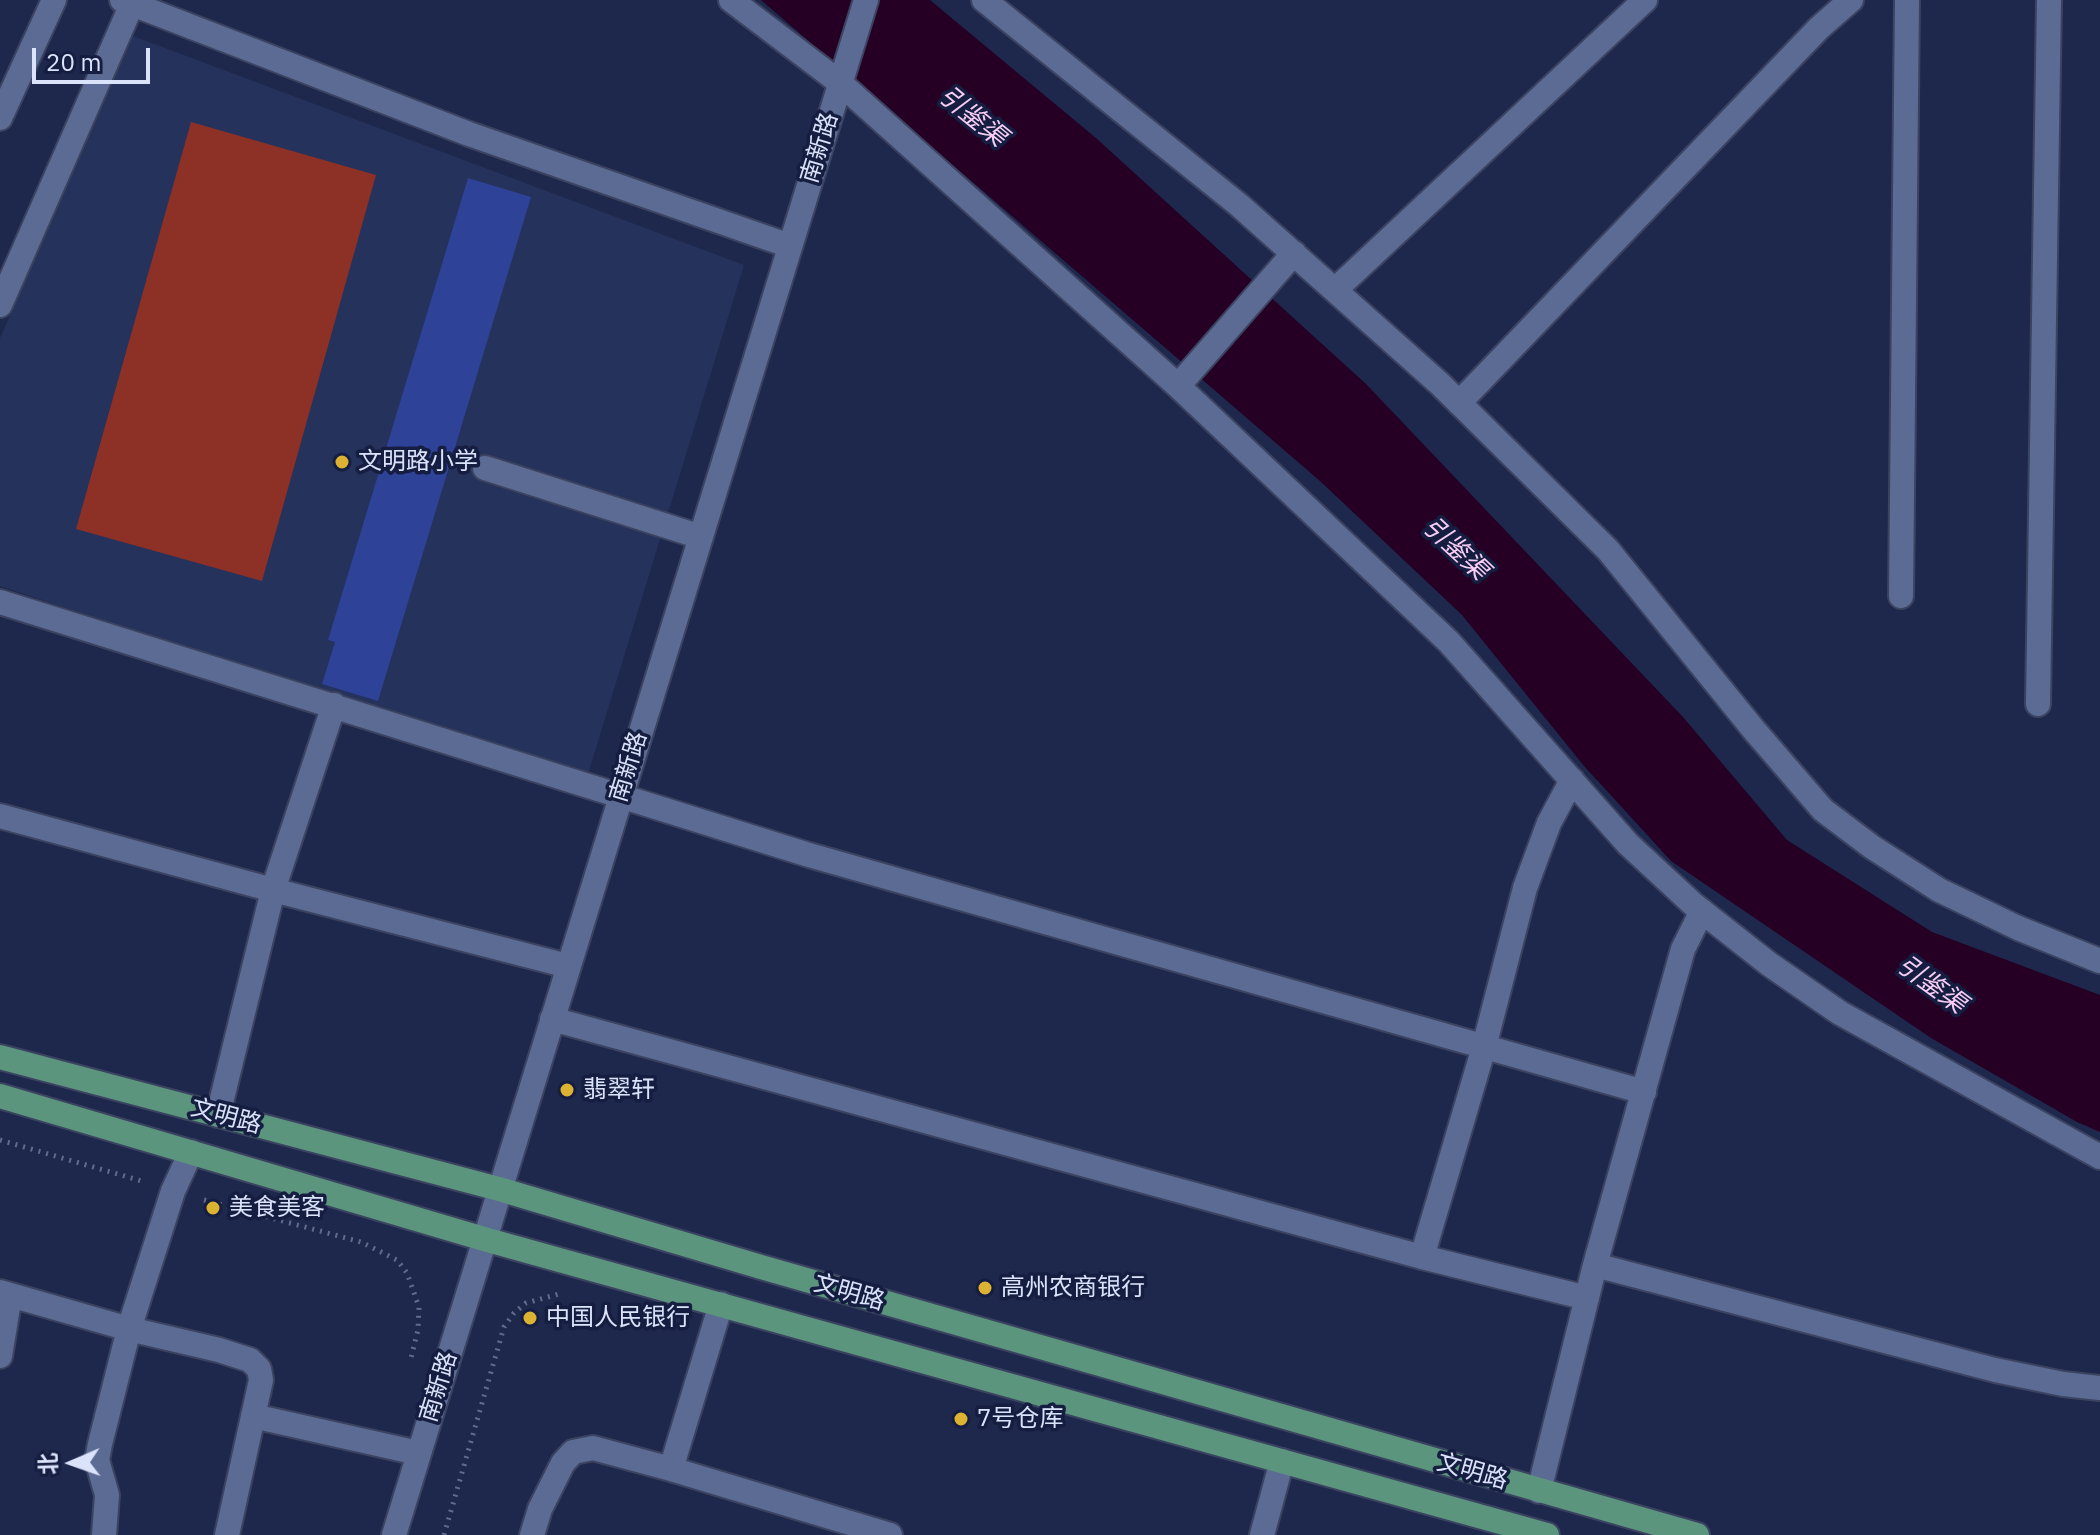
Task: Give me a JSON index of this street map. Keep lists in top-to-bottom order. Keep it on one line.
{"streets":{"main road":["文明路"],"street":["南新路"]},"crossings":[["南新路","文明路"]],"water":["引鉴渠"],"places":["文明路小学","翡翠轩","美食美客","高州农商银行","中国人民银行","7号仓库"],"scale_bar":"20 m","north":"left"}
